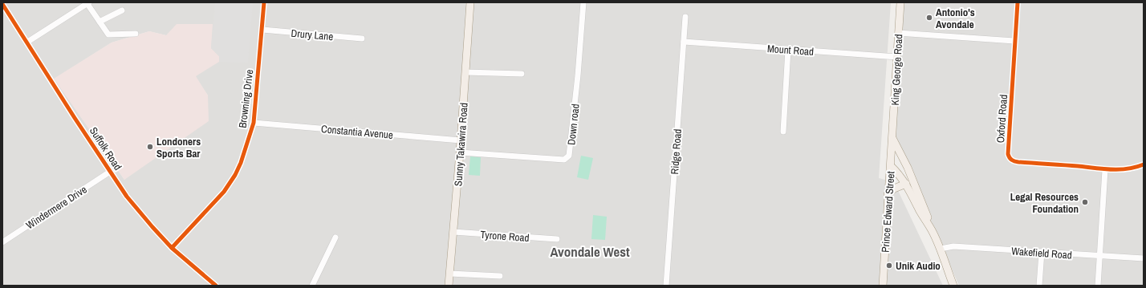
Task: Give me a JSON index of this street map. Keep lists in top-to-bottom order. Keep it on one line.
{"streets":{"main road":["King George Road","Sunny Takawira Road","Prince Edward Street"],"street":["Drury Lane","Mount Road","Browning Drive","Oxford Road","Down road","Constantia Avenue","Suffolk Road","Ridge Road","Windermere Drive","Tyrone Road","Wakefield Road"]},"crossings":[["Drury Lane","Browning Drive"],["Mount Road","King George Road"],["Mount Road","Ridge Road"],["King George Road","Prince Edward Street"],["Browning Drive","Constantia Avenue"],["Browning Drive","Suffolk Road"],["Down road","Sunny Takawira Road"],["Constantia Avenue","Sunny Takawira Road"],["Sunny Takawira Road","Tyrone Road"],["Suffolk Road","Windermere Drive"]],"districts":["Avondale West"],"places":["Antonio's Avondale","Londoners Sports Bar","Legal Resources Foundation","Unik Audio"]}
